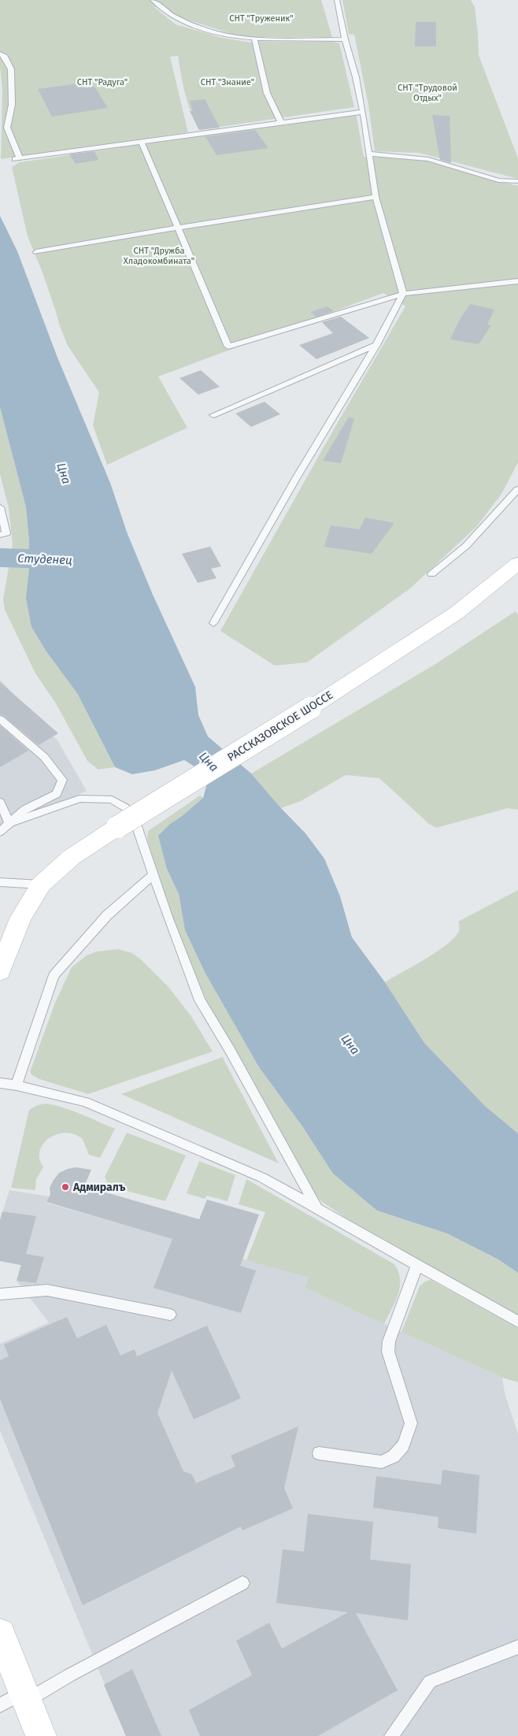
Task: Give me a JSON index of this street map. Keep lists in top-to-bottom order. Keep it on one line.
{"streets":{"main road":["РАССКАЗОВСКОЕ ШОССЕ"]},"water":["Цна","Студенец"],"parks":["СНТ \"Труженик\"","СНТ \"Радуга\"","СНТ \"Знание\"","СНТ \"Трудовой Отдых\"","СНТ \"Дружба Хладокомбината\""],"places":["Адмиралъ"]}
